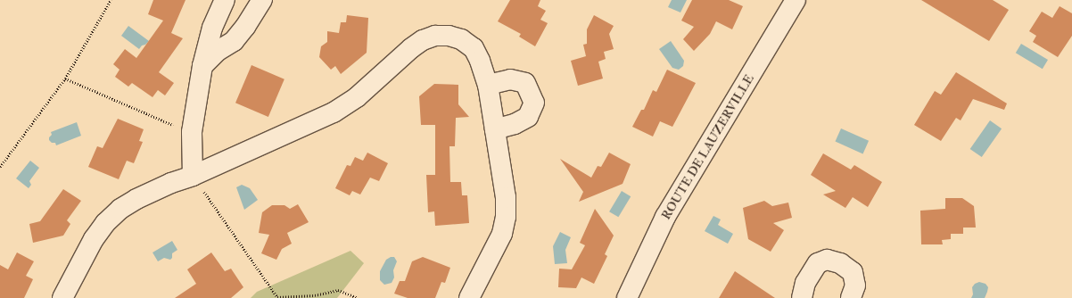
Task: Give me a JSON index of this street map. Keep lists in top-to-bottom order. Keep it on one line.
{"streets":{"street":["ROUTE DE LAUZERVILLE"]}}
